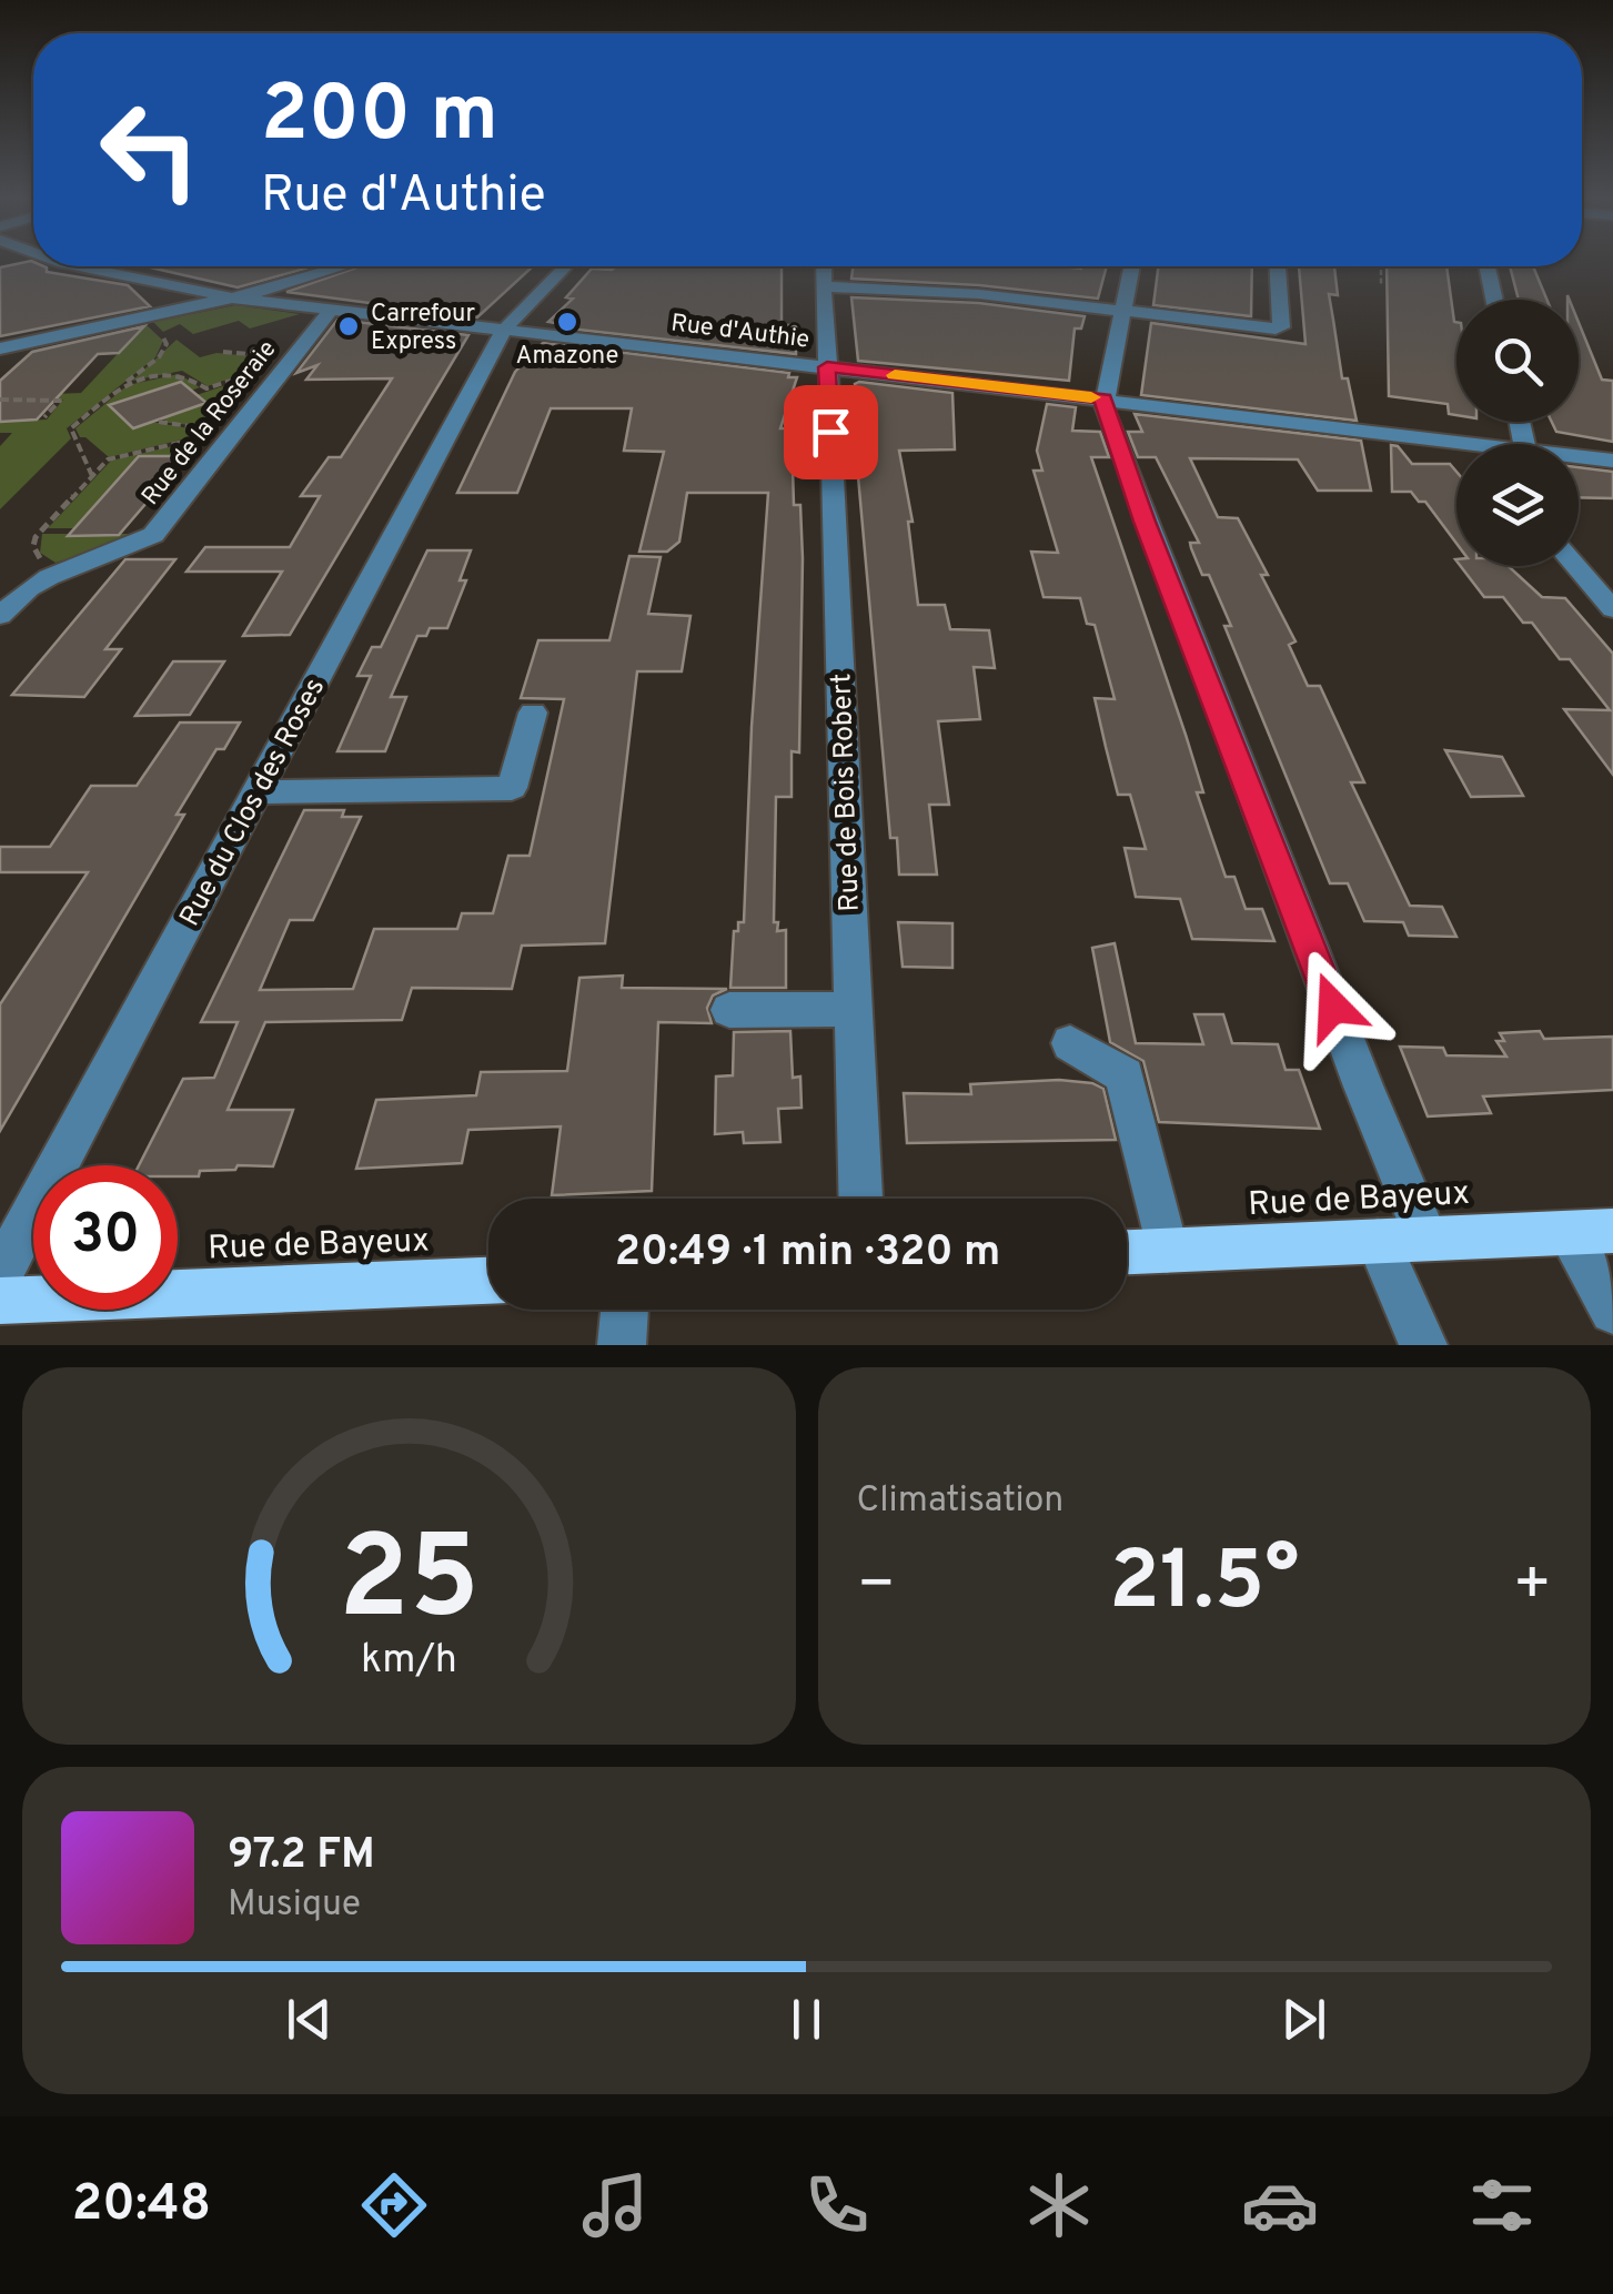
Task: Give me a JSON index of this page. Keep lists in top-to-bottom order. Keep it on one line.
{"streets":{"main road":["Rue de Bayeux"],"street":["Rue d'Authie","Rue de la Roseraie","Rue de Bois Robert","Rue du Clos des Roses"]},"crossings":[["Rue d'Authie","Rue de la Roseraie"],["Rue d'Authie","Rue de Bois Robert"],["Rue d'Authie","Rue du Clos des Roses"]],"places":["Amazone","Carrefour Express"],"page":{"turn":["200 m","Rue d'Authie"],"limit":"30","trip":"20:49 · 1 min · 320 m","tile":"Climatisation","heat":["−","21.5°","+"],"song":["97.2 FM","Musique"],"tabs":"20:48","gauge":["25","km/h"]}}
